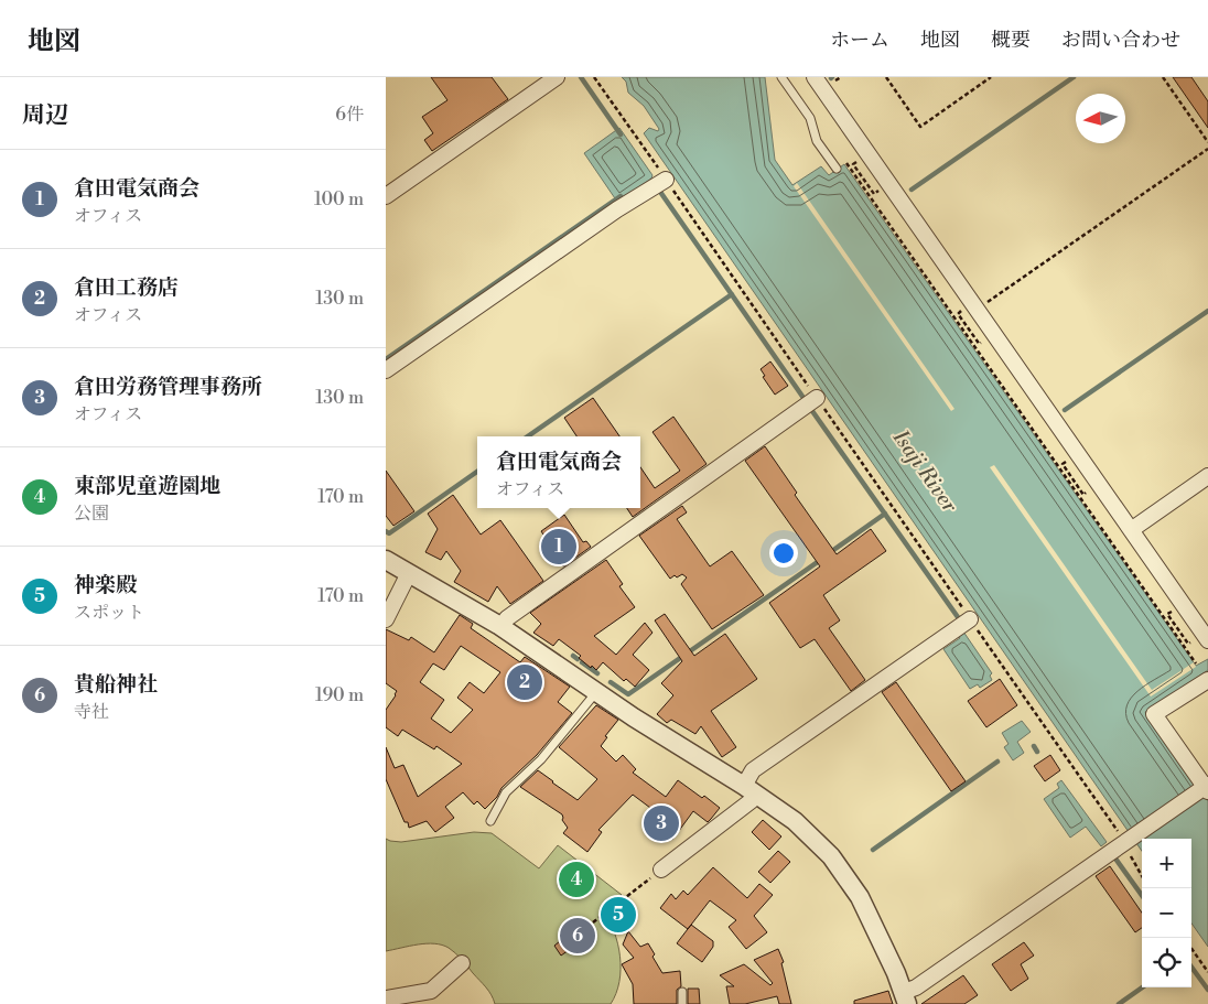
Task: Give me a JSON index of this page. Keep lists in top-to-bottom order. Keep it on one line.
{"water":["Isaji River"],"north":"left","page":{"header":"地図","nav":["ホーム","地図","概要","お問い合わせ"],"heading":["周辺","6件"],"list":[{"mark":"1","name":"倉田電気商会","note":"オフィス","value":"100 m"},{"mark":"2","name":"倉田工務店","note":"オフィス","value":"130 m"},{"mark":"3","name":"倉田労務管理事務所","note":"オフィス","value":"130 m"},{"mark":"4","name":"東部児童遊園地","note":"公園","value":"170 m"},{"mark":"5","name":"神楽殿","note":"スポット","value":"170 m"},{"mark":"6","name":"貴船神社","note":"寺社","value":"190 m"}],"popup":["倉田電気商会","オフィス"],"pins":["1","2","3","4","5","6"],"map_buttons":["+","−"]}}
